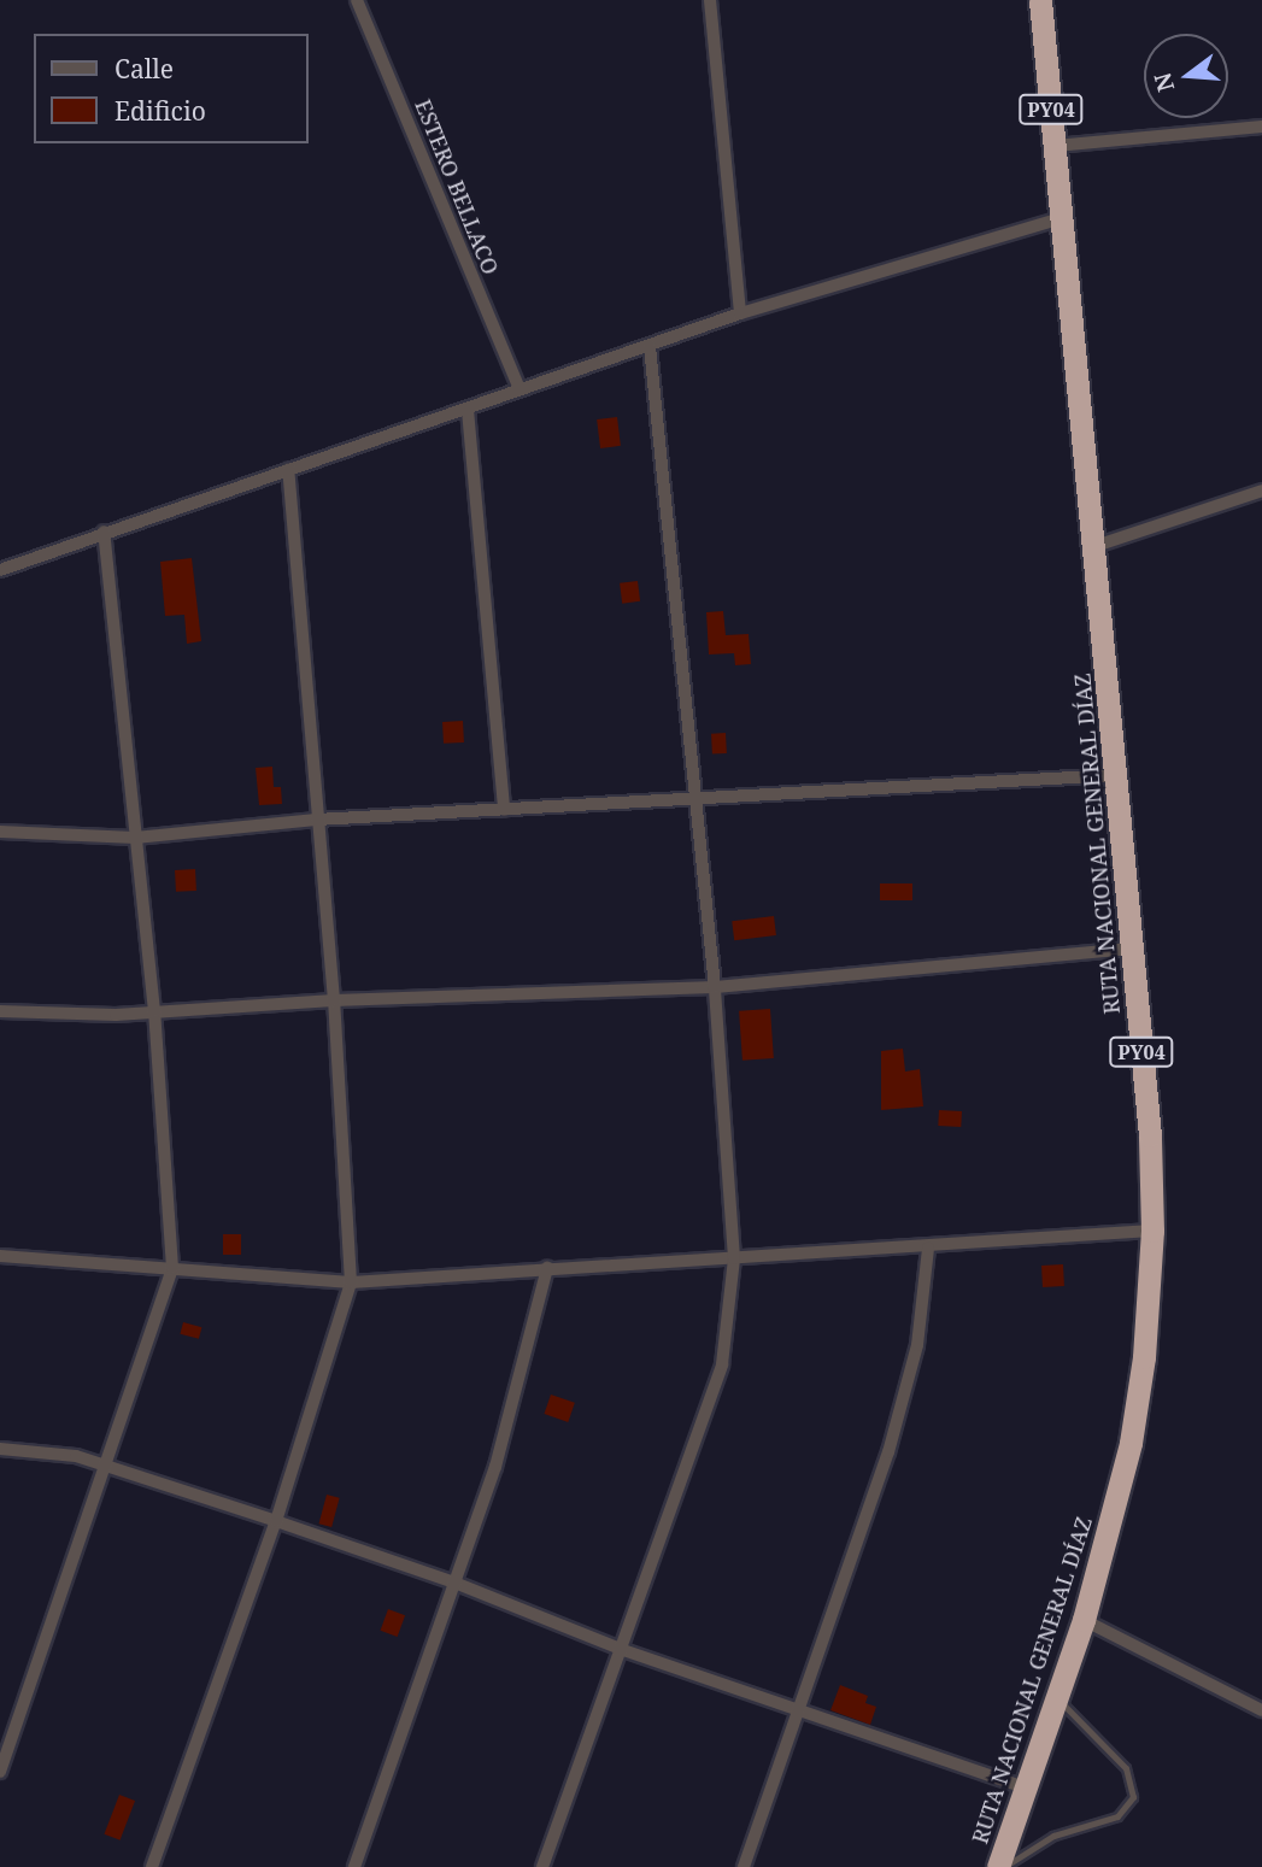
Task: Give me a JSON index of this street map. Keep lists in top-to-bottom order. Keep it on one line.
{"streets":{"highway":["PY04","RUTA NACIONAL GENERAL DÍAZ"],"street":["ESTERO BELLACO"]},"legend":["Calle","Edificio"],"north":"left"}
